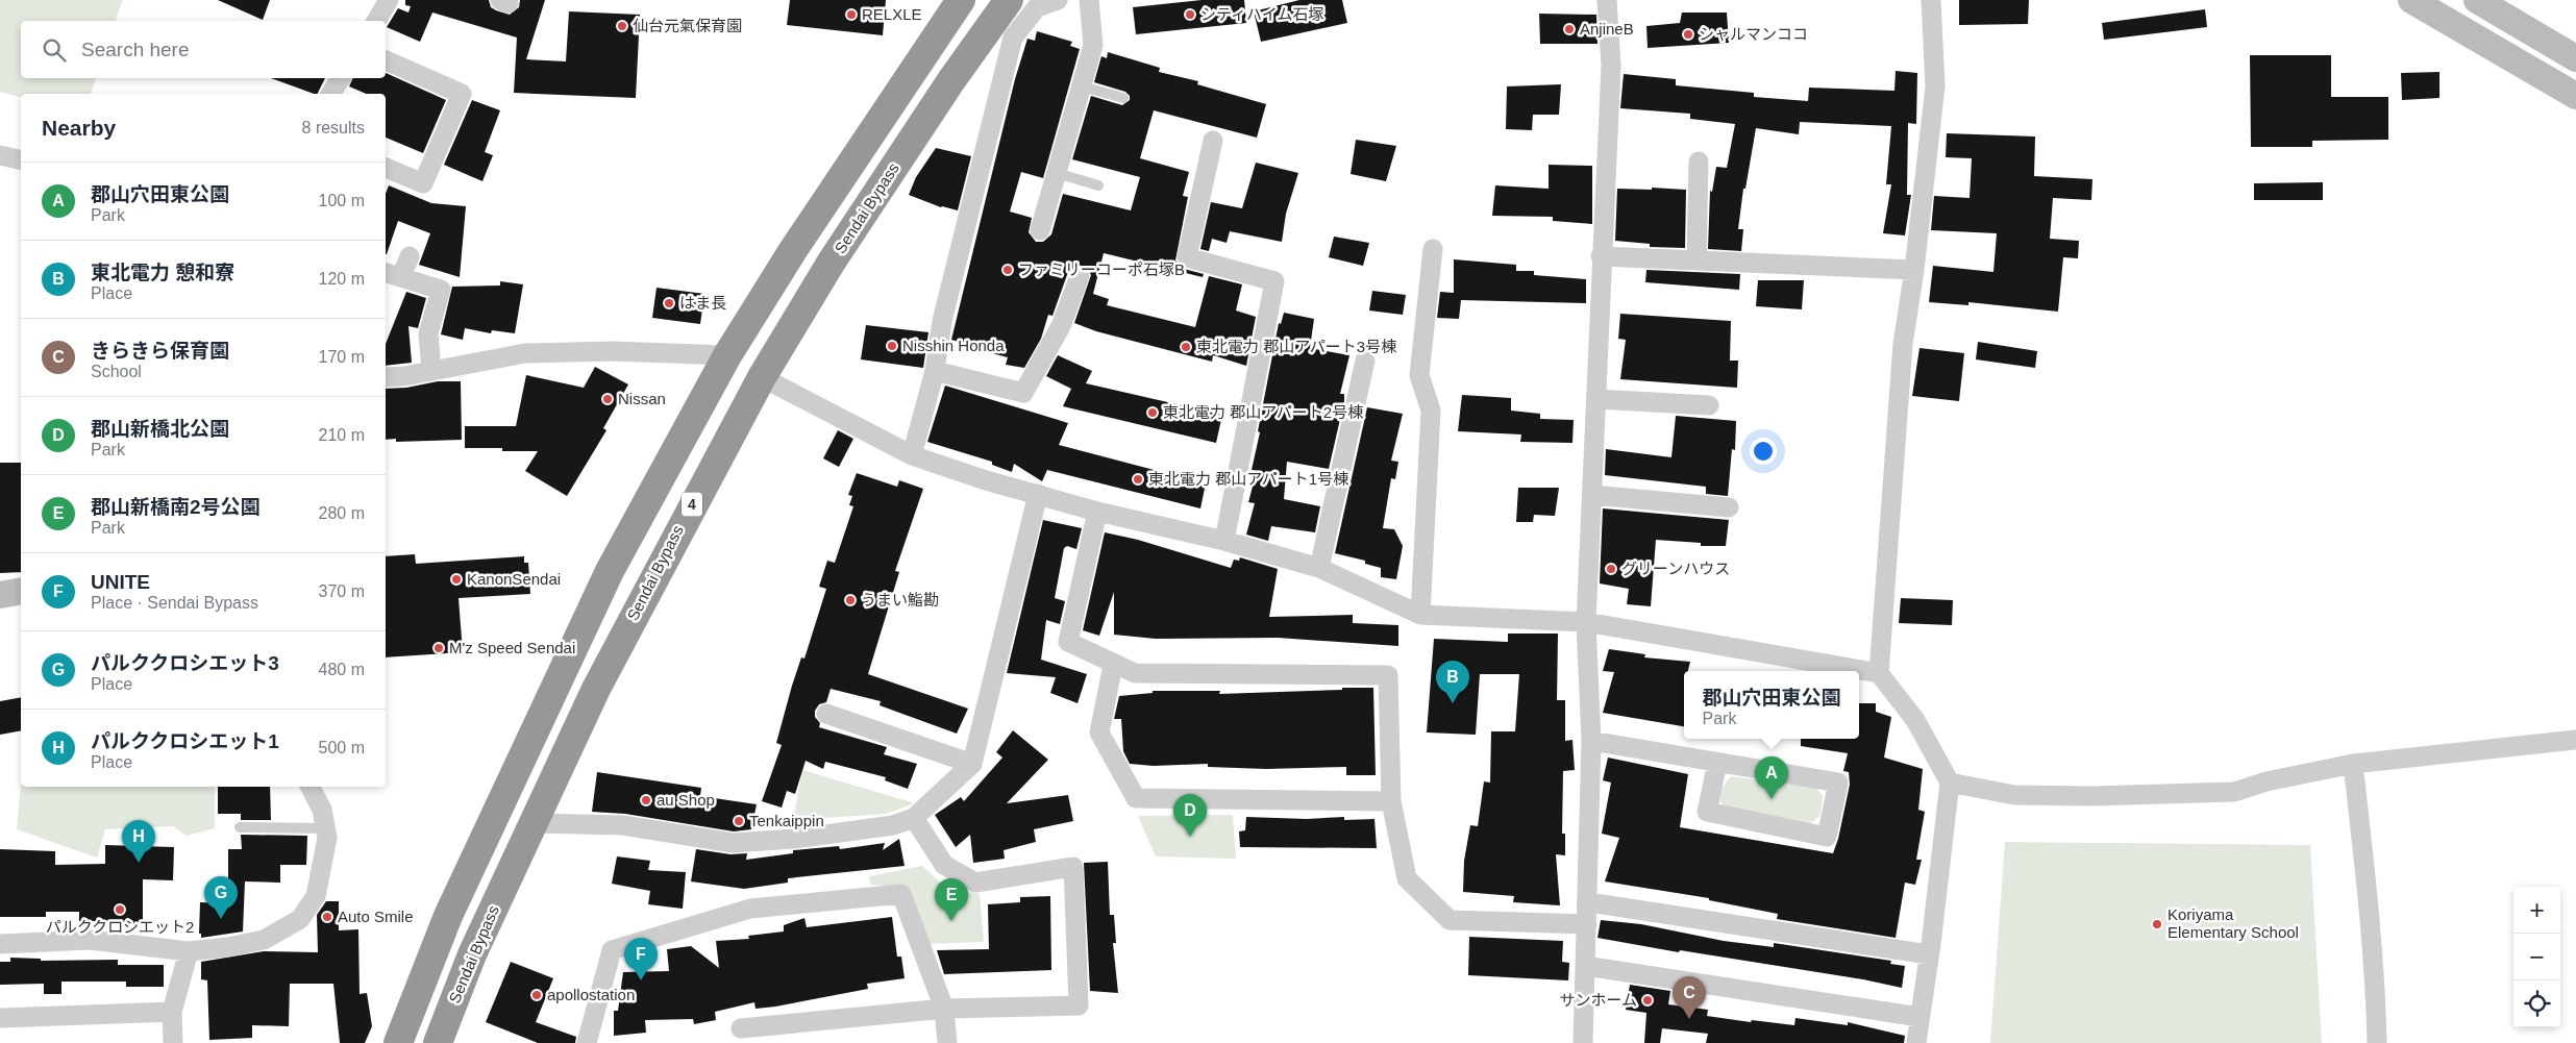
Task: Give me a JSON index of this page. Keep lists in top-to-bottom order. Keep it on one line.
{"streets":{"highway":["Sendai Bypass","4"]},"places":["RELXLE","シティハイム石塚","仙台元氣保育園","AnjineB","シャルマンココ","ファミリーコーポ石塚B","はま長","Nisshin Honda","東北電力 郡山アパート3号棟","Nissan","東北電力 郡山アパート2号棟","東北電力 郡山アパート1号棟","グリーンハウス","KanonSendai","うまい鮨勘","M'z Speed Sendai","au Shop","Tenkaippin","パルククロシエット2","Auto Smile","Koriyama Elementary School","apollostation","サンホーム"],"page":{"search":"Search here","heading":["Nearby","8 results"],"list":[{"mark":"A","name":"郡山穴田東公園","note":"Park","value":"100 m"},{"mark":"B","name":"東北電力 憩和寮","note":"Place","value":"120 m"},{"mark":"C","name":"きらきら保育園","note":"School","value":"170 m"},{"mark":"D","name":"郡山新橋北公園","note":"Park","value":"210 m"},{"mark":"E","name":"郡山新橋南2号公園","note":"Park","value":"280 m"},{"mark":"F","name":"UNITE","note":"Place · Sendai Bypass","value":"370 m"},{"mark":"G","name":"パルククロシエット3","note":"Place","value":"480 m"},{"mark":"H","name":"パルククロシエット1","note":"Place","value":"500 m"}],"pins":["B","A","D","H","G","E","F","C"],"popup":["郡山穴田東公園","Park"],"map_buttons":["+","−"]}}
